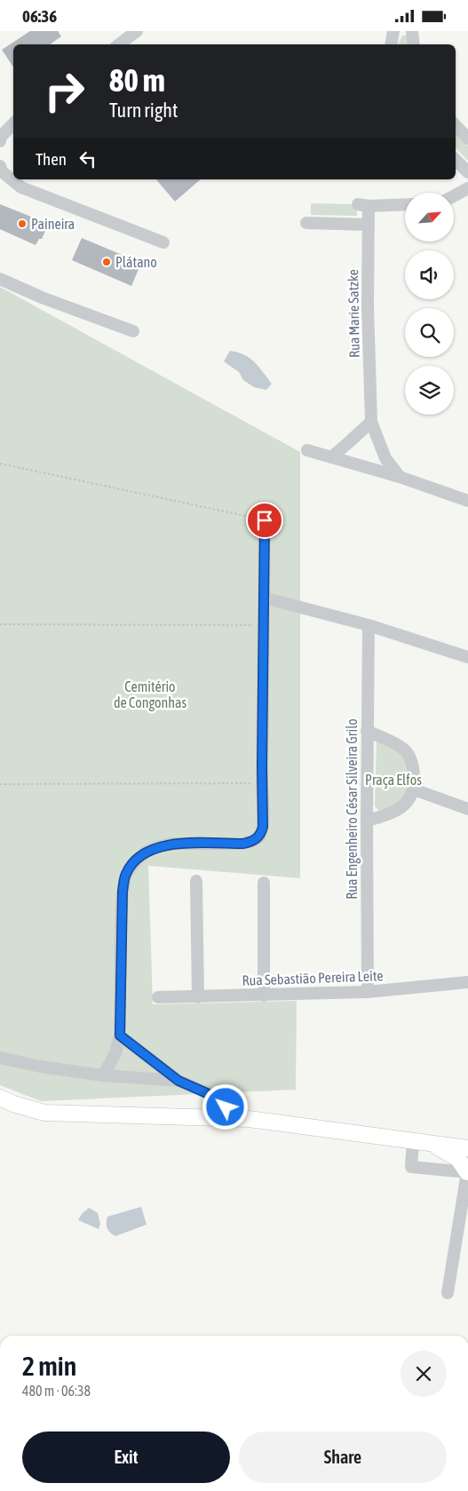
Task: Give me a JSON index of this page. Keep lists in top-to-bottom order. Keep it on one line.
{"streets":{"street":["Rua Marie Satzke","Rua Engenheiro César Silveira Grilo","Rua Sebastião Pereira Leite"]},"crossings":[["Rua Engenheiro César Silveira Grilo","Rua Sebastião Pereira Leite"]],"parks":["Cemitério de Congonhas","Praça Elfos"],"places":["Paineira","Plátano"],"north":"top right","page":{"status":"06:36","turn":["80 m","Turn right"],"then":"Then","heading":["2 min","480 m · 06:38"],"buttons":["Exit","Share"]}}
